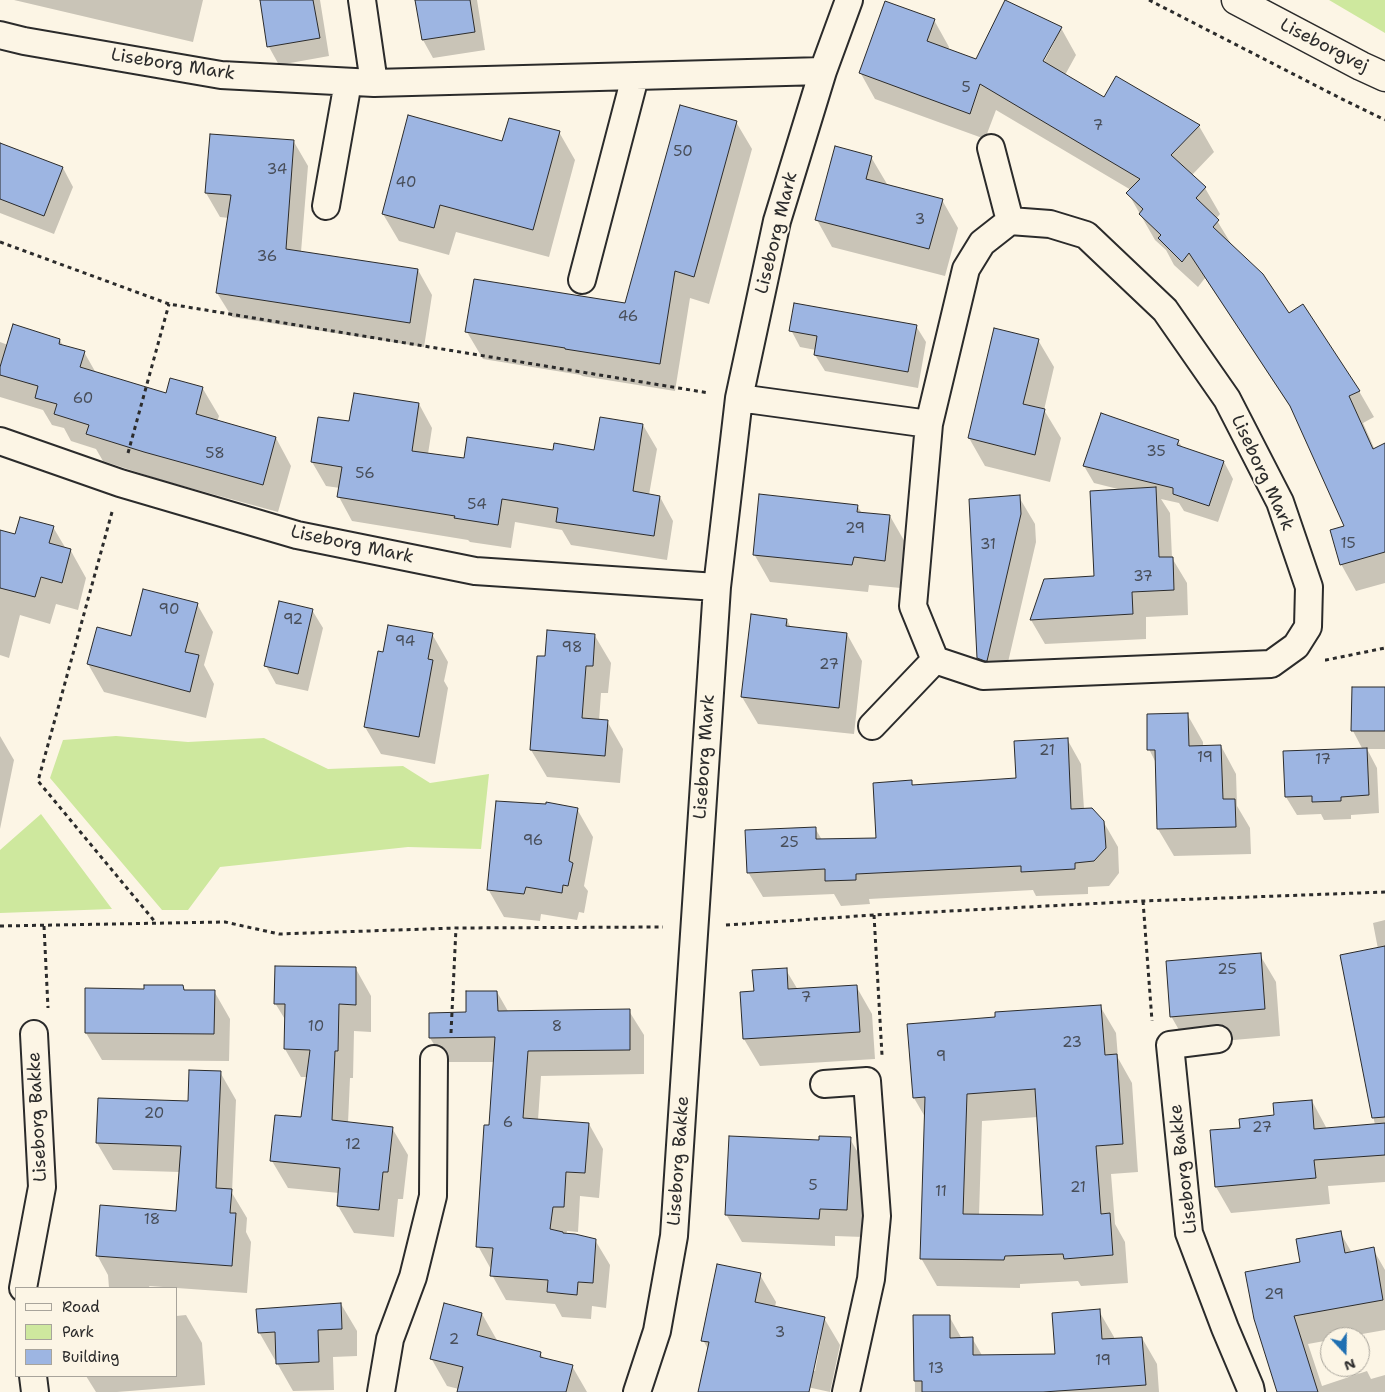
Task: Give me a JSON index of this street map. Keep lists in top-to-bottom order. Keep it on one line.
{"streets":{"street":["Liseborgvej","Liseborg Mark","Liseborg Bakke"]},"crossings":[["Liseborg Mark","Liseborg Bakke"]],"house_numbers":["5","7","50","34","40","3","36","46","60","35","58","56","54","29","15","31","37","90","92","94","98","27","21","19","17","96","25","25","7","10","8","23","9","20","6","27","12","5","21","11","18","29","3","2","19","13"],"legend":["Road","Park","Building"],"north":"bottom"}
